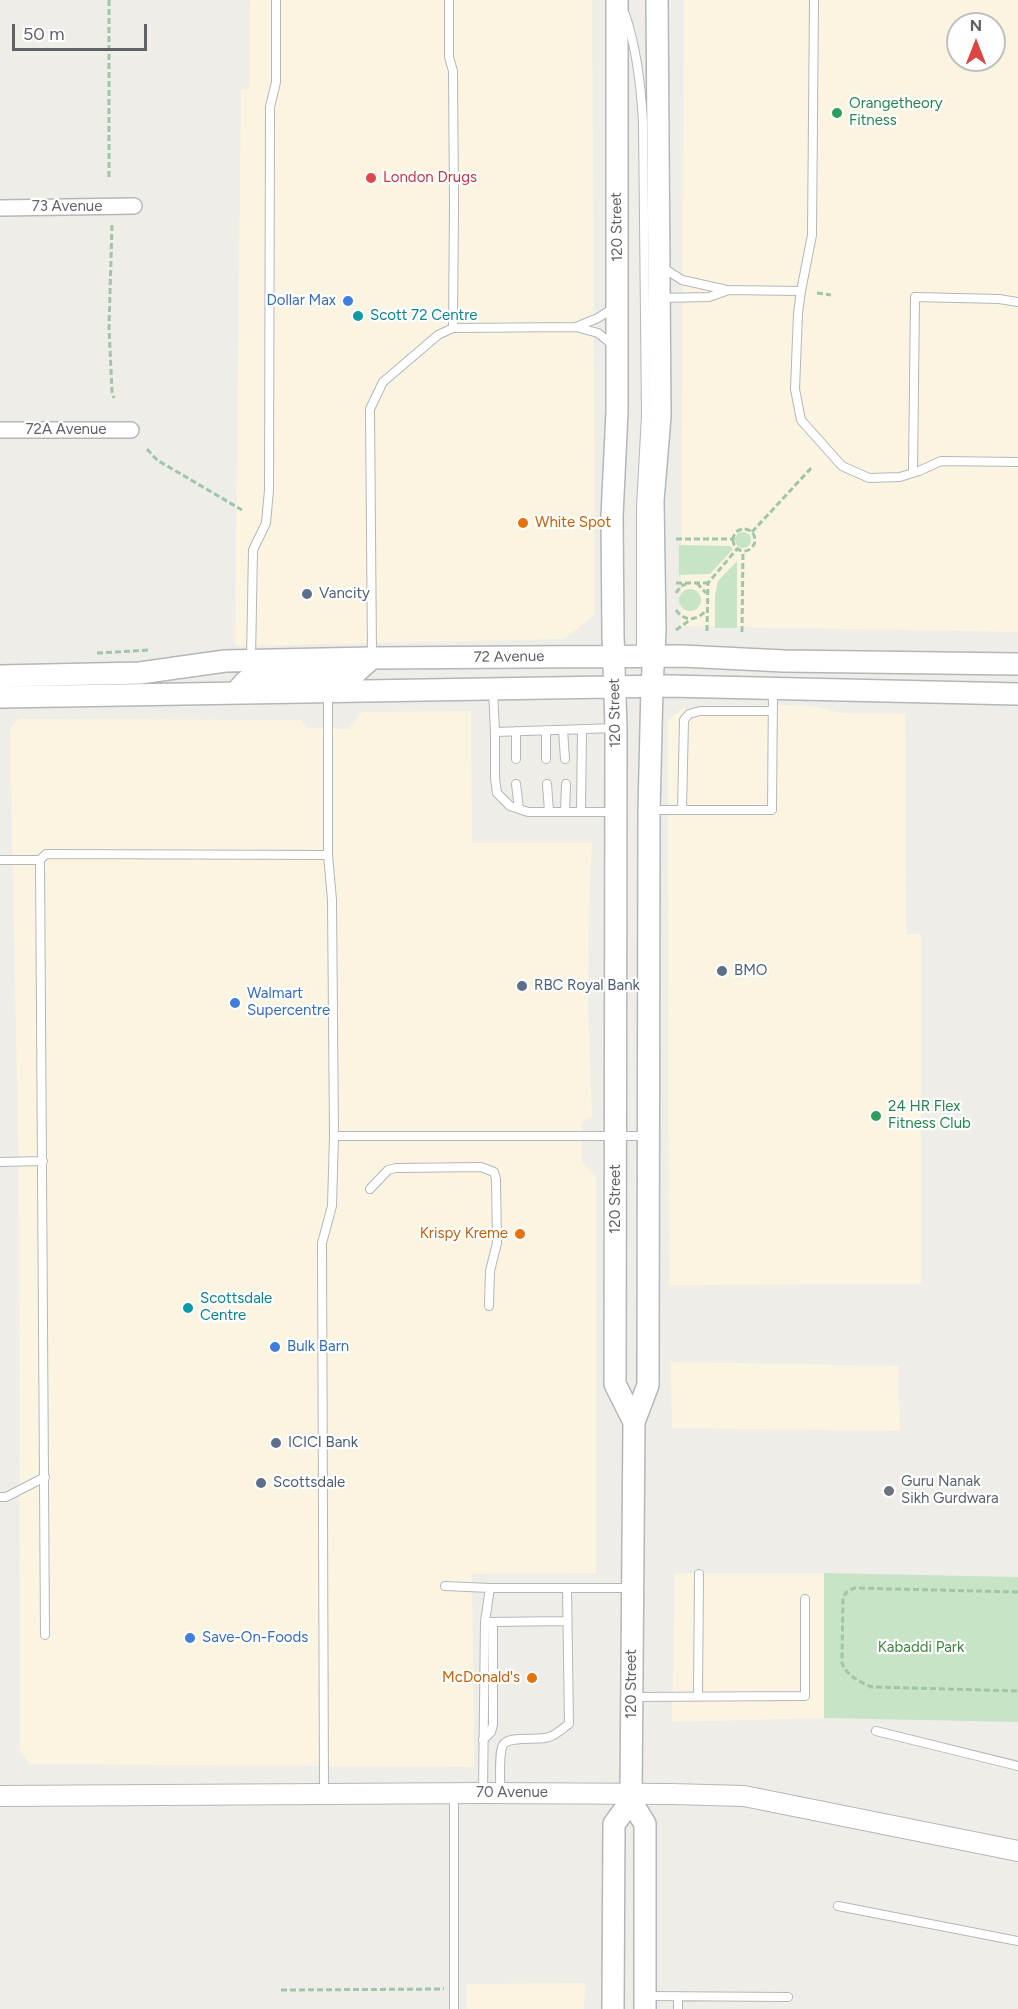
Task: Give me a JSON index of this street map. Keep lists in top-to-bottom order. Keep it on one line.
{"streets":{"main road":["120 Street","72 Avenue"],"street":["73 Avenue","72A Avenue","70 Avenue"]},"crossings":[["120 Street","72 Avenue"],["120 Street","70 Avenue"]],"parks":["Kabaddi Park"],"places":["Orangetheory Fitness","London Drugs","Dollar Max","Scott 72 Centre","White Spot","Vancity","BMO","RBC Royal Bank","Walmart Supercentre","24 HR Flex Fitness Club","Krispy Kreme","Scottsdale Centre","Bulk Barn","ICICI Bank","Scottsdale","Guru Nanak Sikh Gurdwara","Save-On-Foods","McDonald's"],"scale_bar":"50 m","north":"top"}
